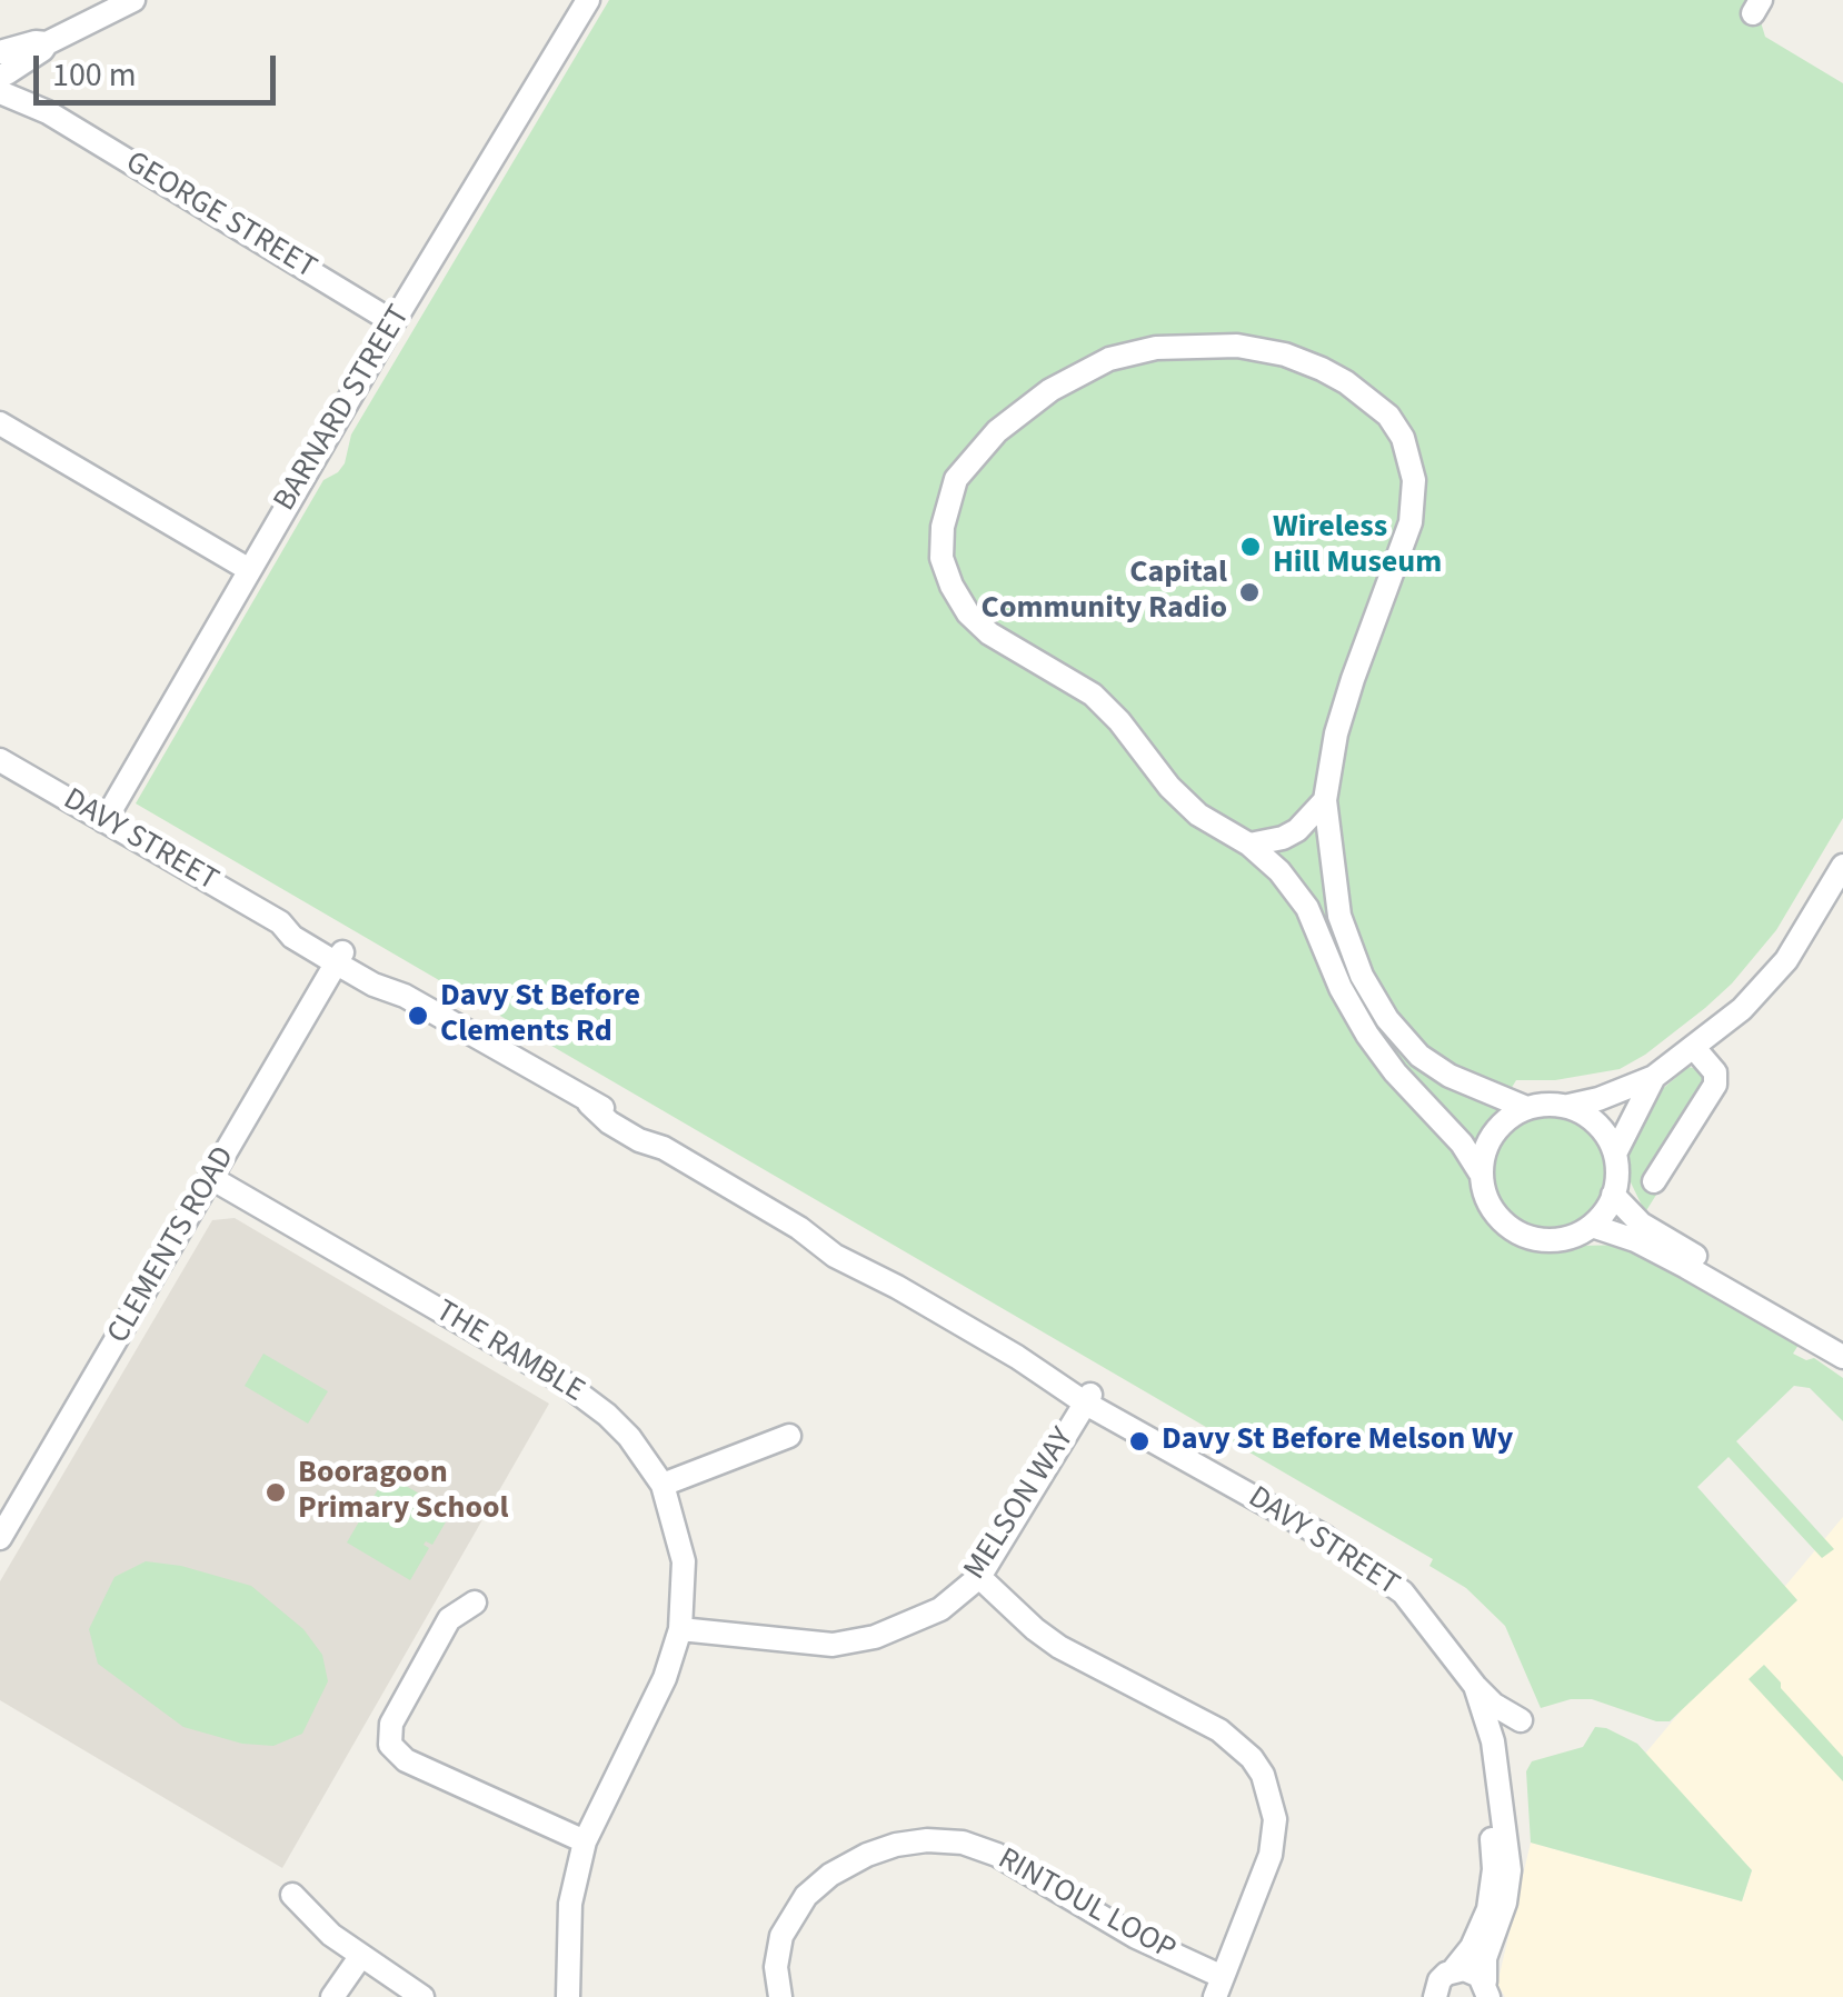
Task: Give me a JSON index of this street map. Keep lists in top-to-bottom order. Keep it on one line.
{"streets":{"street":["GEORGE STREET","BARNARD STREET","DAVY STREET","CLEMENTS ROAD","THE RAMBLE","MELSON WAY","RINTOUL LOOP"]},"crossings":[["GEORGE STREET","BARNARD STREET"],["BARNARD STREET","DAVY STREET"],["DAVY STREET","CLEMENTS ROAD"],["DAVY STREET","MELSON WAY"],["CLEMENTS ROAD","THE RAMBLE"],["THE RAMBLE","MELSON WAY"]],"places":["Wireless Hill Museum","Capital Community Radio","Davy St Before Clements Rd","Davy St Before Melson Wy","Booragoon Primary School"],"scale_bar":"100 m"}
